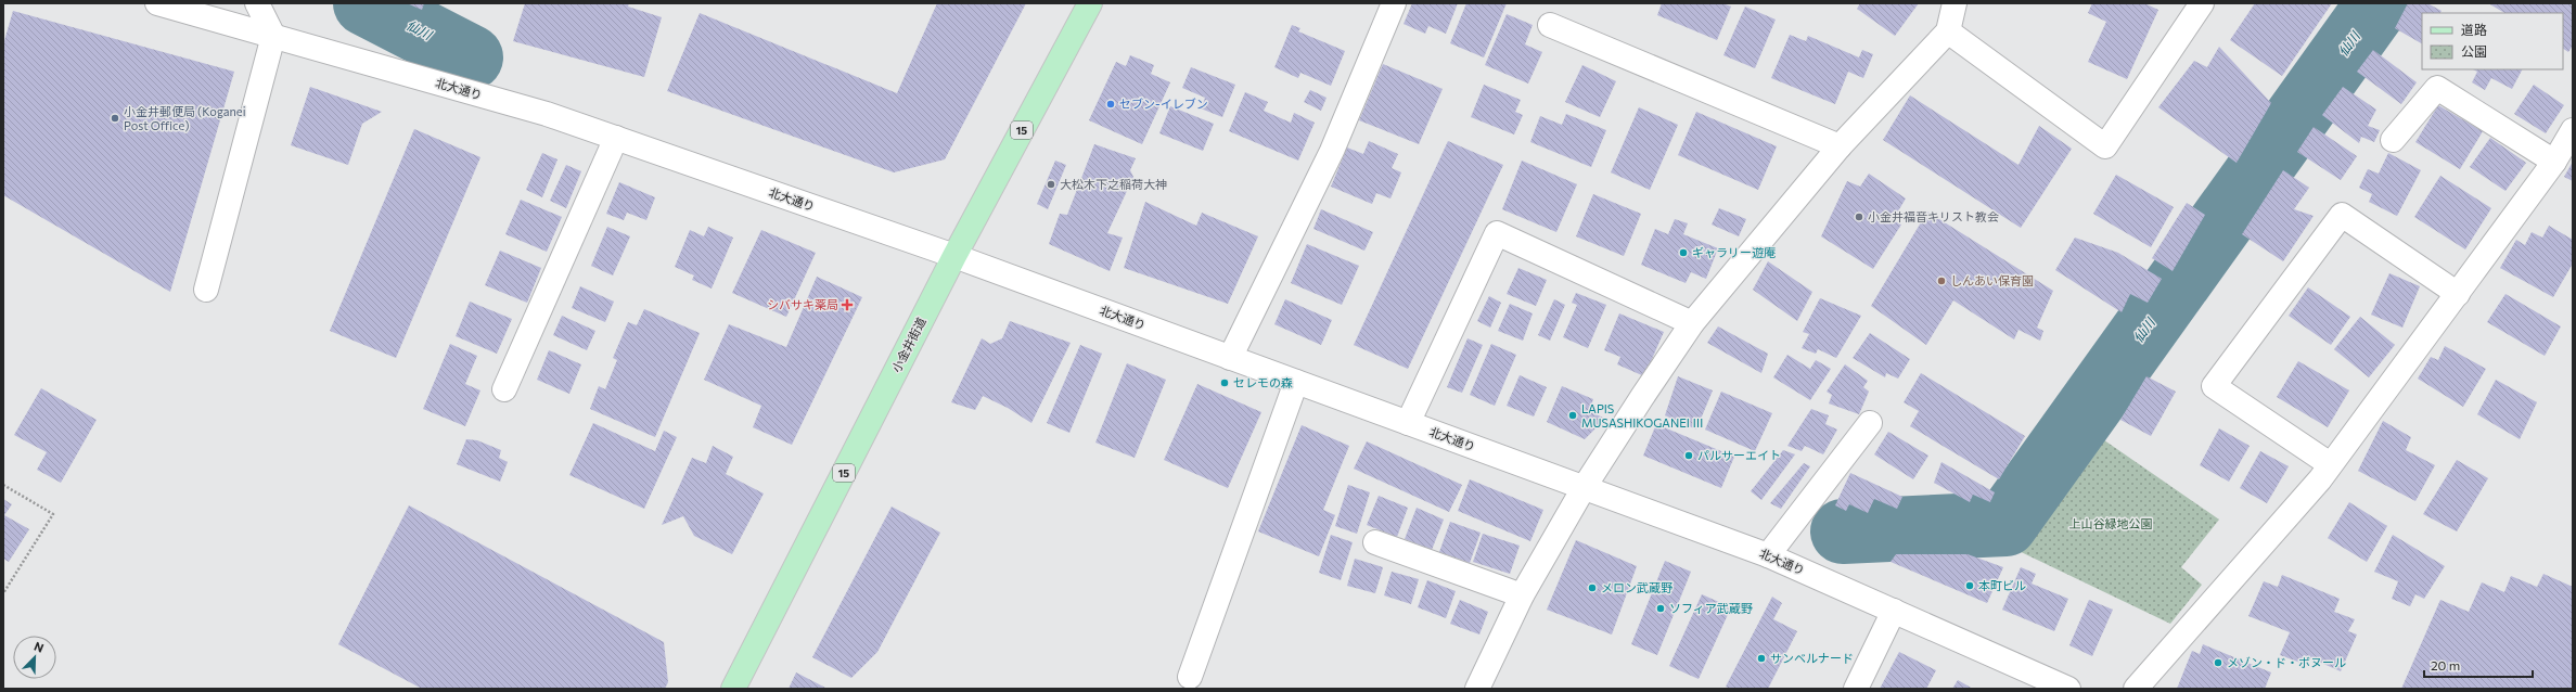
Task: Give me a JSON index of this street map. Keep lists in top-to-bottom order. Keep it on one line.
{"streets":{"main road":["15","小金井街道"],"street":["北大通り"]},"crossings":[["北大通り","小金井街道"]],"water":["仙川"],"parks":["上山谷緑地公園"],"places":{"other":["セブン-イレブン","小金井郵便局 (Koganei Post Office)","大松木下之稲荷大神","小金井福音キリスト教会","ギャラリー遊庵","しんあい保育園","セレモの森","LAPIS MUSASHIKOGANEI Ⅲ","パルサーエイト","本町ビル","メロン武蔵野","ソフィア武蔵野","サンベルナード","メゾン・ド・ボヌール"],"health":["シバサキ薬局"]},"legend":["道路","公園"],"scale_bar":"20 m","north":"top right"}
